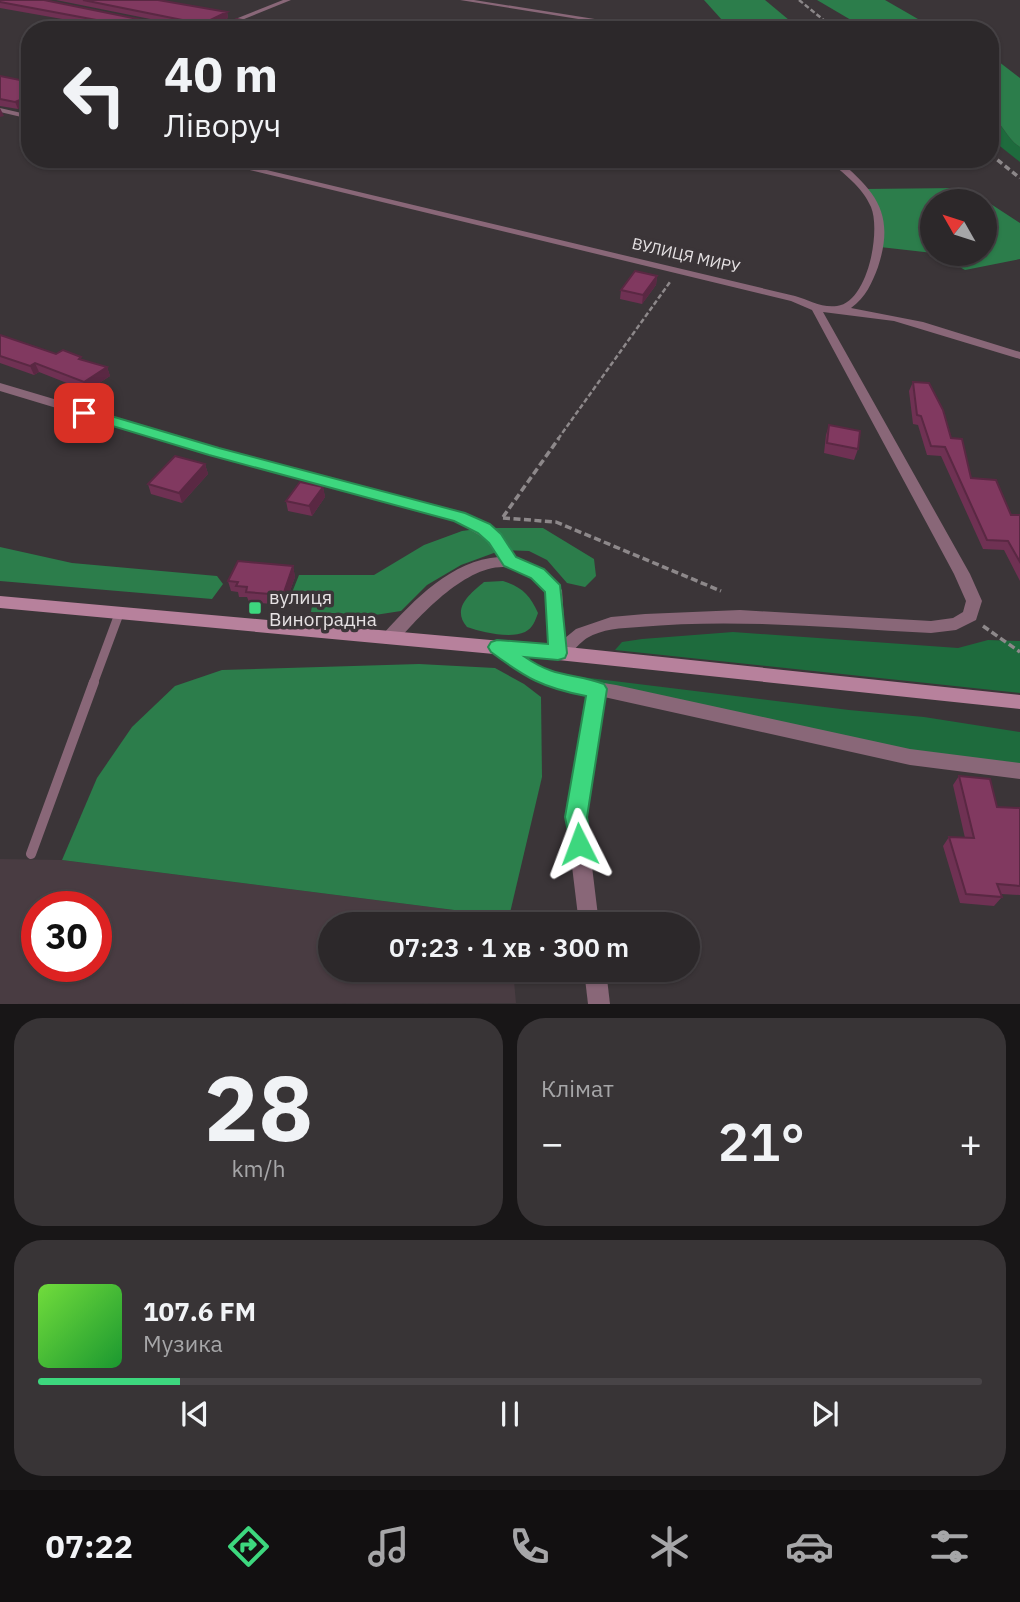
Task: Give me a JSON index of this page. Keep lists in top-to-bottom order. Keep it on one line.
{"streets":{"street":["ВУЛИЦЯ МИРУ"]},"places":{"transit":["вулиця Виноградна"]},"north":"top left","page":{"turn":["40 m","Ліворуч"],"limit":"30","trip":"07:23 · 1 хв · 300 m","tile":[["28","km/h"],"Клімат"],"heat":["−","21°","+"],"song":["107.6 FM","Музика"],"tabs":"07:22"}}
